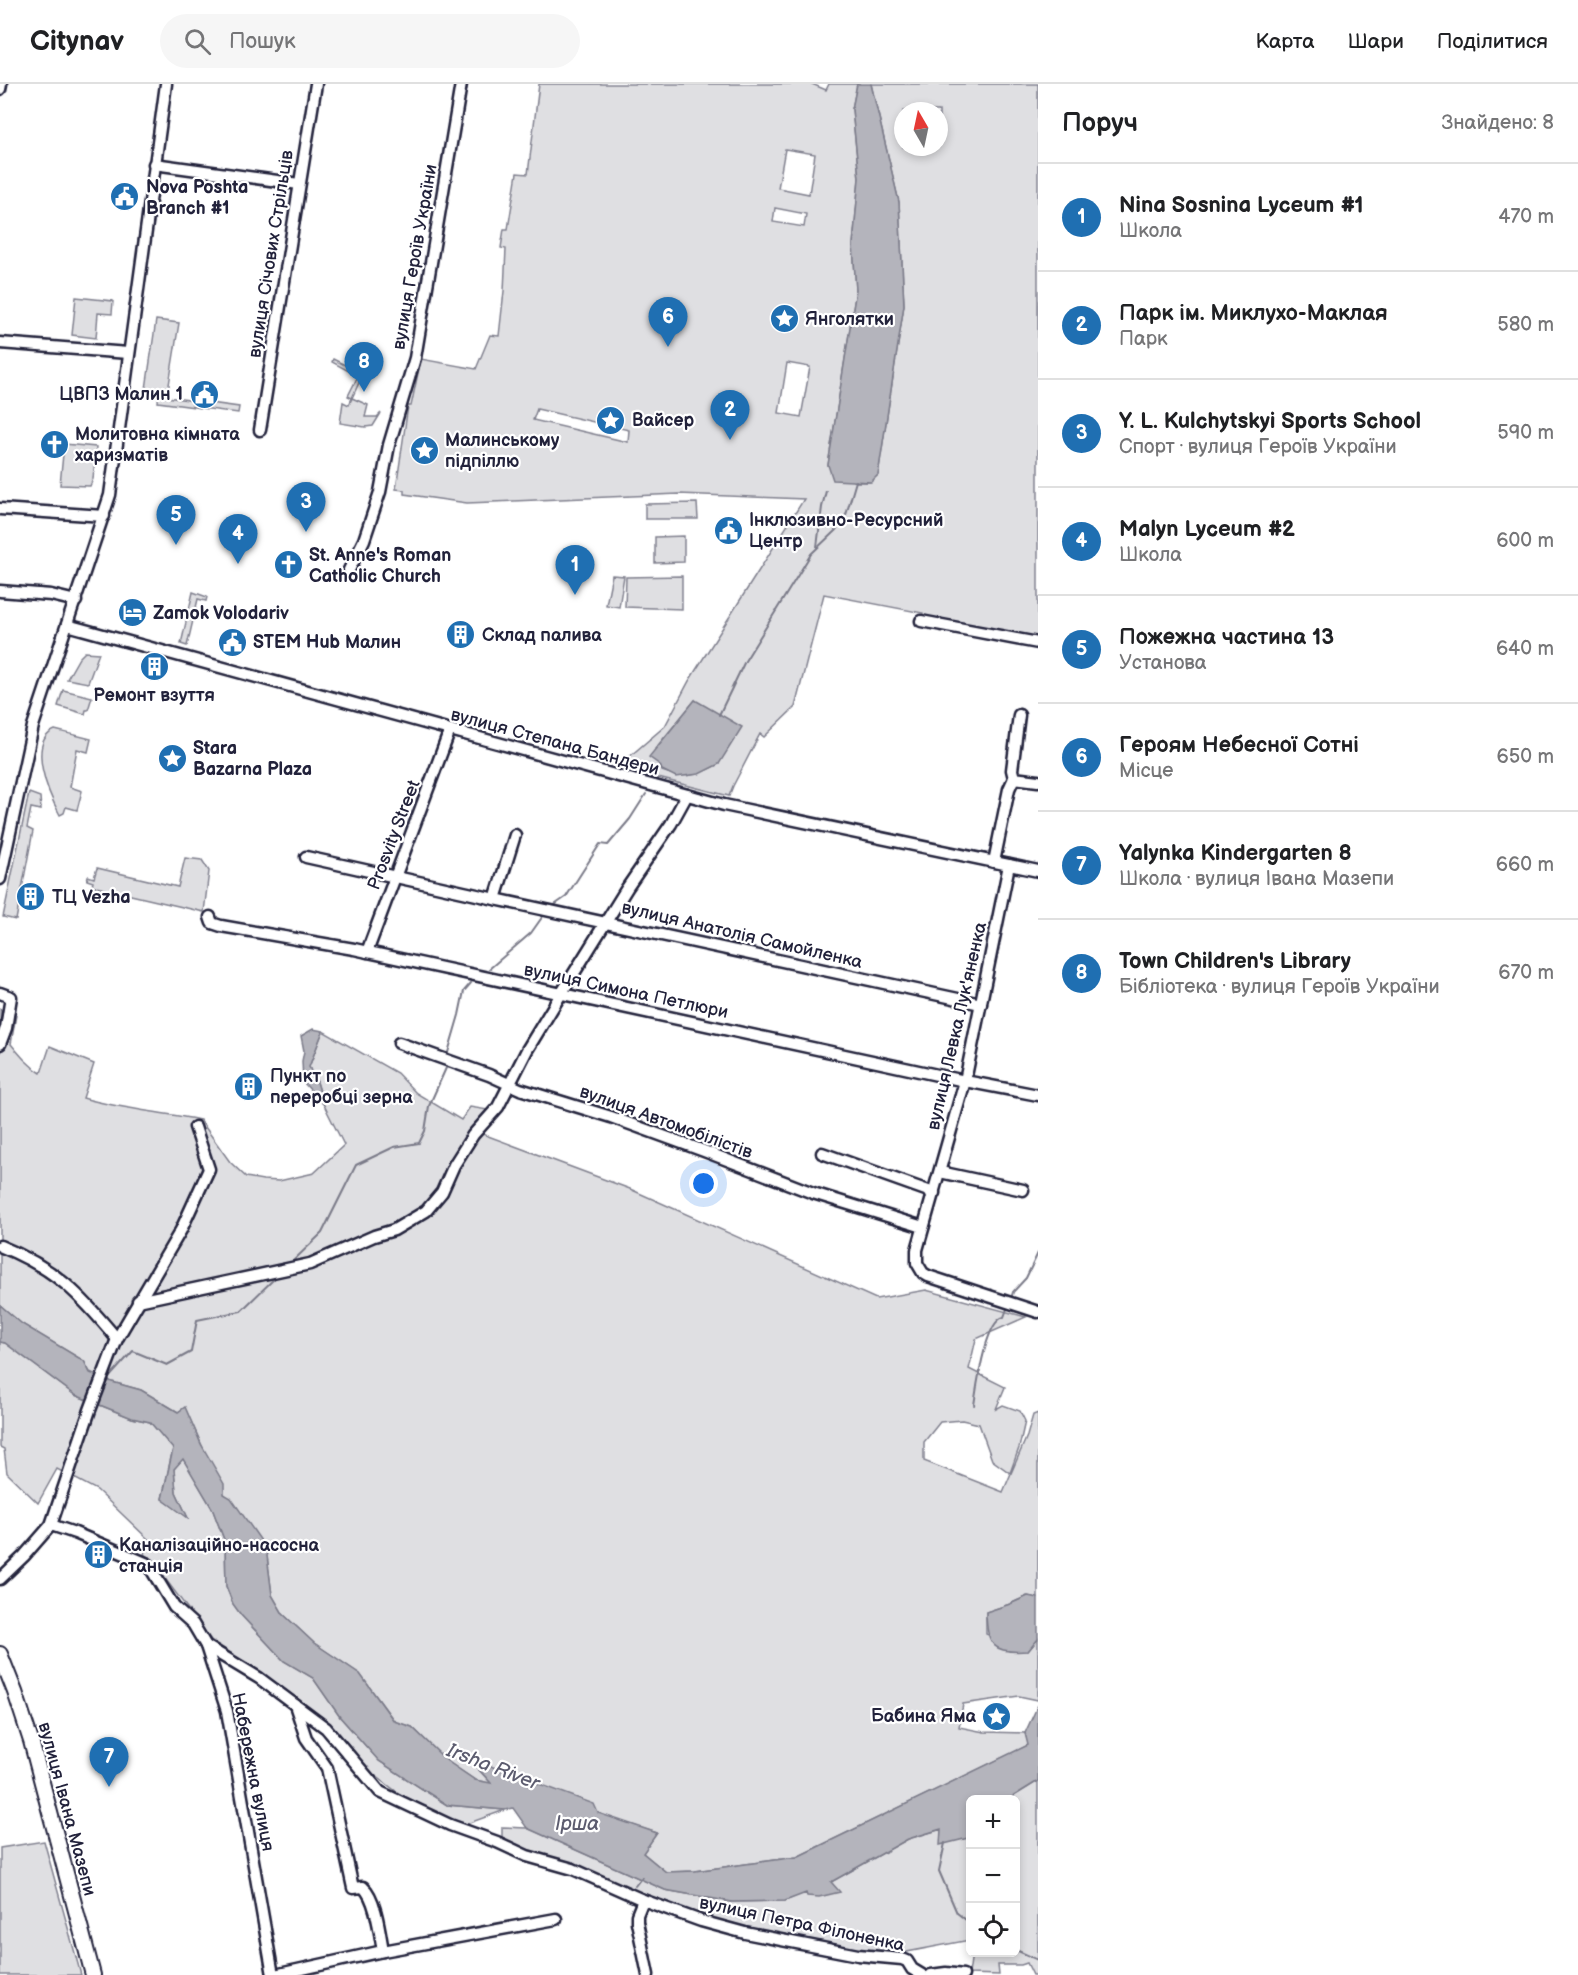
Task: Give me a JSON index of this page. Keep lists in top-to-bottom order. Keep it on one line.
{"streets":{"main road":["вулиця Івана Мазепи"],"street":["вулиця Січових Стрільців","вулиця Героїв України","вулиця Степана Бандери","Prosvity Street","вулиця Анатолія Самойленка","вулиця Симона Петлюри","вулиця Левка Лук'яненка","вулиця Автомобілістів","Набережна вулиця","вулиця Петра Філоненка"]},"crossings":[["вулиця Степана Бандери","Prosvity Street"],["вулиця Степана Бандери","вулиця Левка Лук'яненка"],["Prosvity Street","вулиця Анатолія Самойленка"],["Prosvity Street","вулиця Симона Петлюри"],["вулиця Анатолія Самойленка","вулиця Левка Лук'яненка"],["вулиця Симона Петлюри","вулиця Левка Лук'яненка"],["вулиця Левка Лук'яненка","вулиця Автомобілістів"],["Набережна вулиця","вулиця Петра Філоненка"]],"water":["Irsha River","Ірша"],"places":{"public building":["Nova Poshta Branch #1","ЦВПЗ Малин 1","Інклюзивно-Ресурсний Центр","STEM Hub Малин"],"place":["Янголятки","Вайсер","Малинському підпіллю","Stara Bazarna Plaza","Бабина Яма"],"church":["Молитовна кімната харизматів","St. Anne's Roman Catholic Church"],"hotel":["Zamok Volodariv"],"building":["Склад палива","Ремонт взуття","ТЦ Vezha","Пункт по переробці зерна","Каналізаційно-насосна станція"]},"north":"top","page":{"header":"Citynav","search":"Пошук","nav":["Карта","Шари","Поділитися"],"heading":["Поруч","Знайдено: 8"],"list":[{"mark":"1","name":"Nina Sosnina Lyceum #1","note":"Школа","value":"470 m"},{"mark":"2","name":"Парк ім. Миклухо-Маклая","note":"Парк","value":"580 m"},{"mark":"3","name":"Y. L. Kulchytskyi Sports School","note":"Спорт · вулиця Героїв України","value":"590 m"},{"mark":"4","name":"Malyn Lyceum #2","note":"Школа","value":"600 m"},{"mark":"5","name":"Пожежна частина 13","note":"Установа","value":"640 m"},{"mark":"6","name":"Героям Небесної Сотні","note":"Місце","value":"650 m"},{"mark":"7","name":"Yalynka Kindergarten 8","note":"Школа · вулиця Івана Мазепи","value":"660 m"},{"mark":"8","name":"Town Children's Library","note":"Бібліотека · вулиця Героїв України","value":"670 m"}],"pins":["6","8","2","3","5","4","1","7"],"map_buttons":["+","−"]}}
